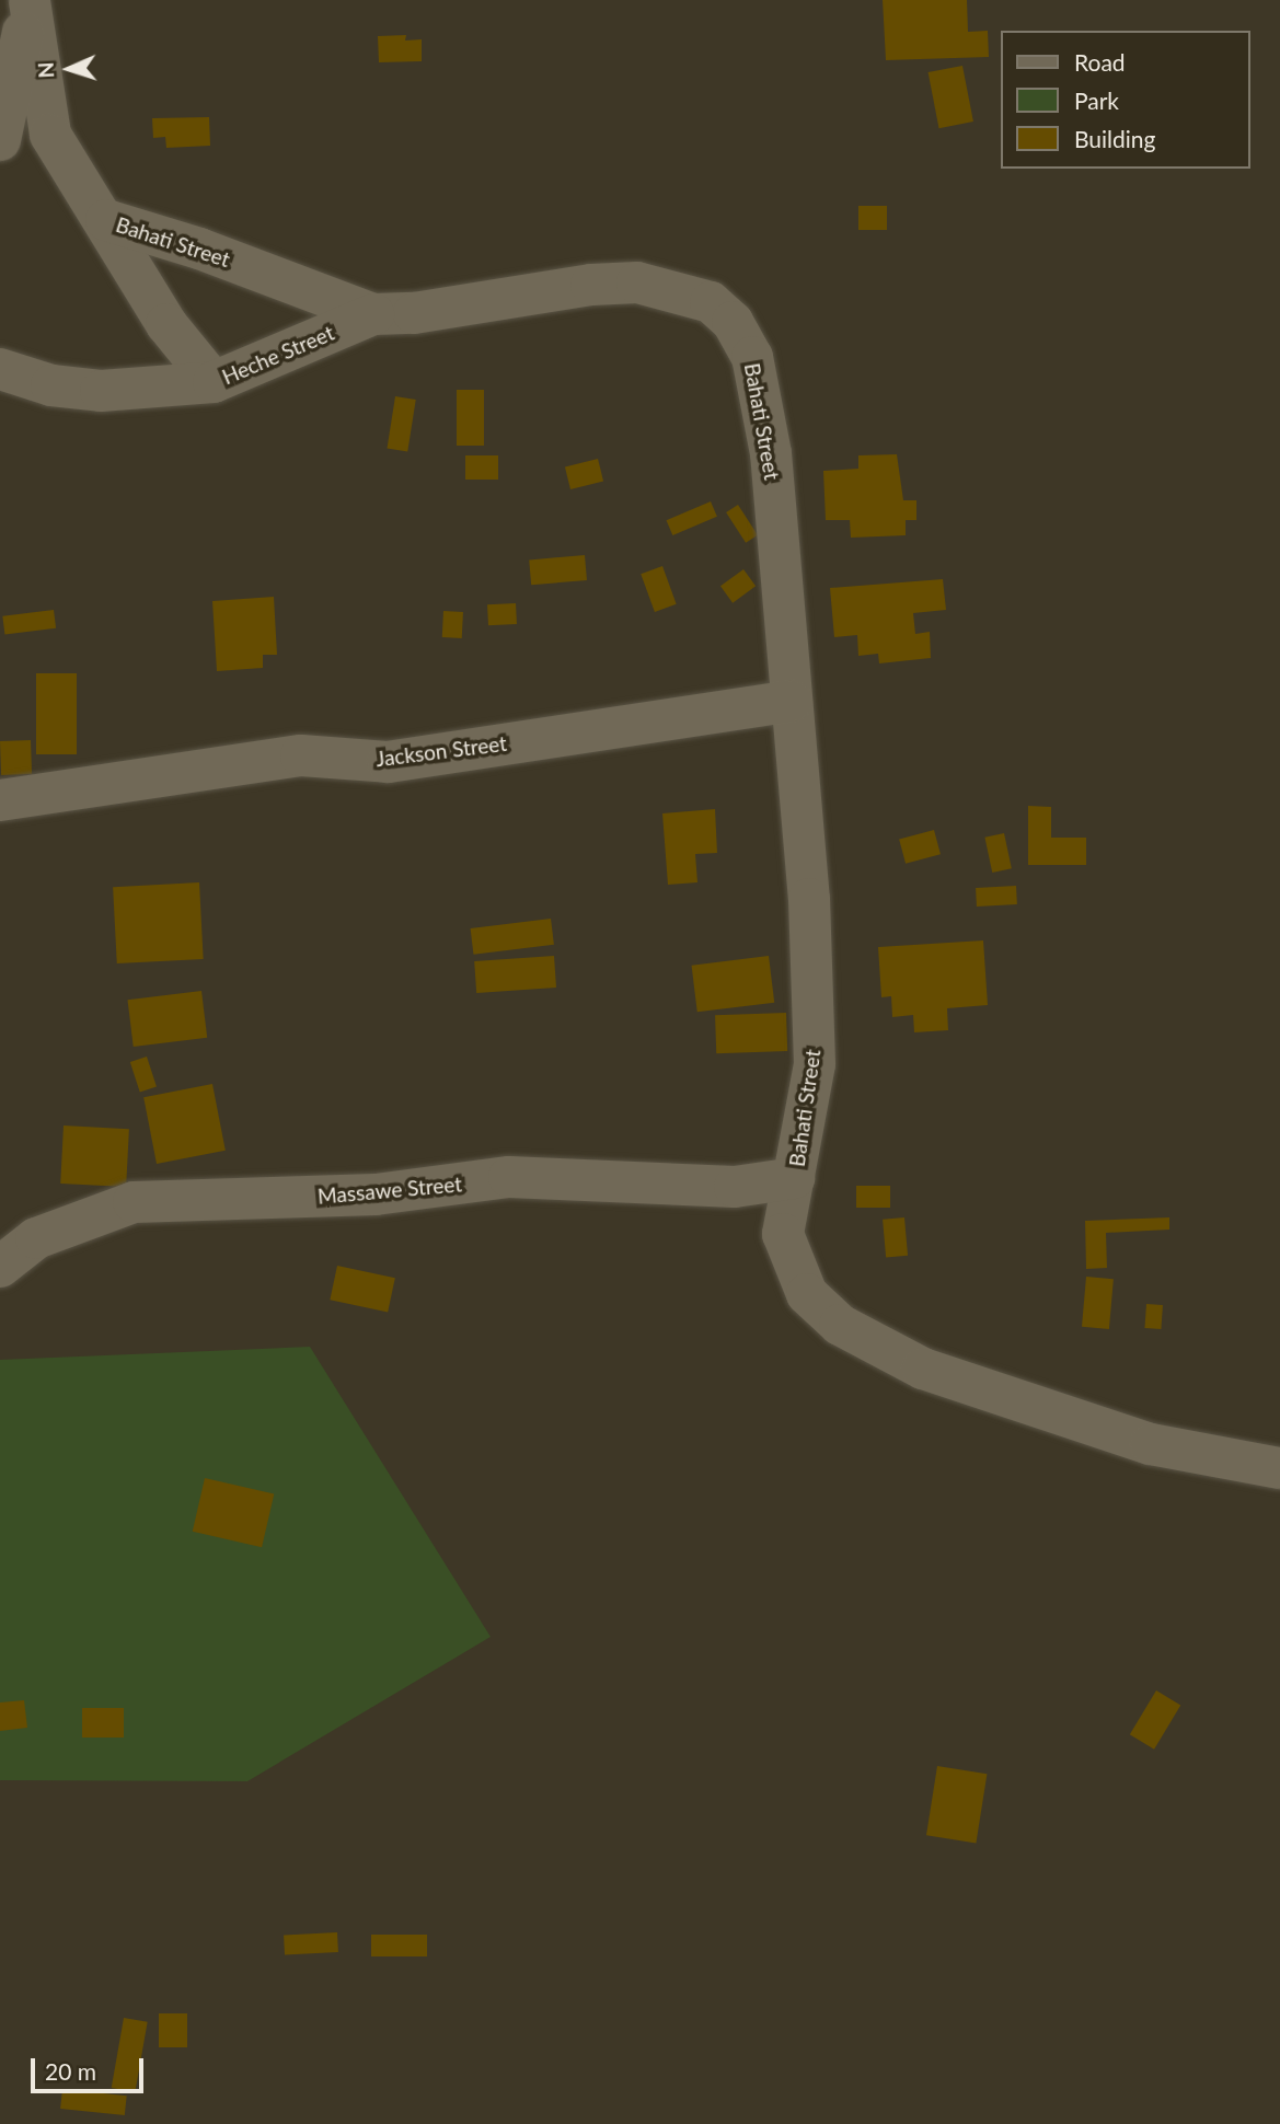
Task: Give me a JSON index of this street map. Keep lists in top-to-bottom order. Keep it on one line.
{"streets":{"street":["Bahati Street","Heche Street","Jackson Street","Massawe Street"]},"crossings":[["Bahati Street","Heche Street"],["Bahati Street","Jackson Street"],["Bahati Street","Massawe Street"]],"legend":["Road","Park","Building"],"scale_bar":"20 m","north":"left"}
